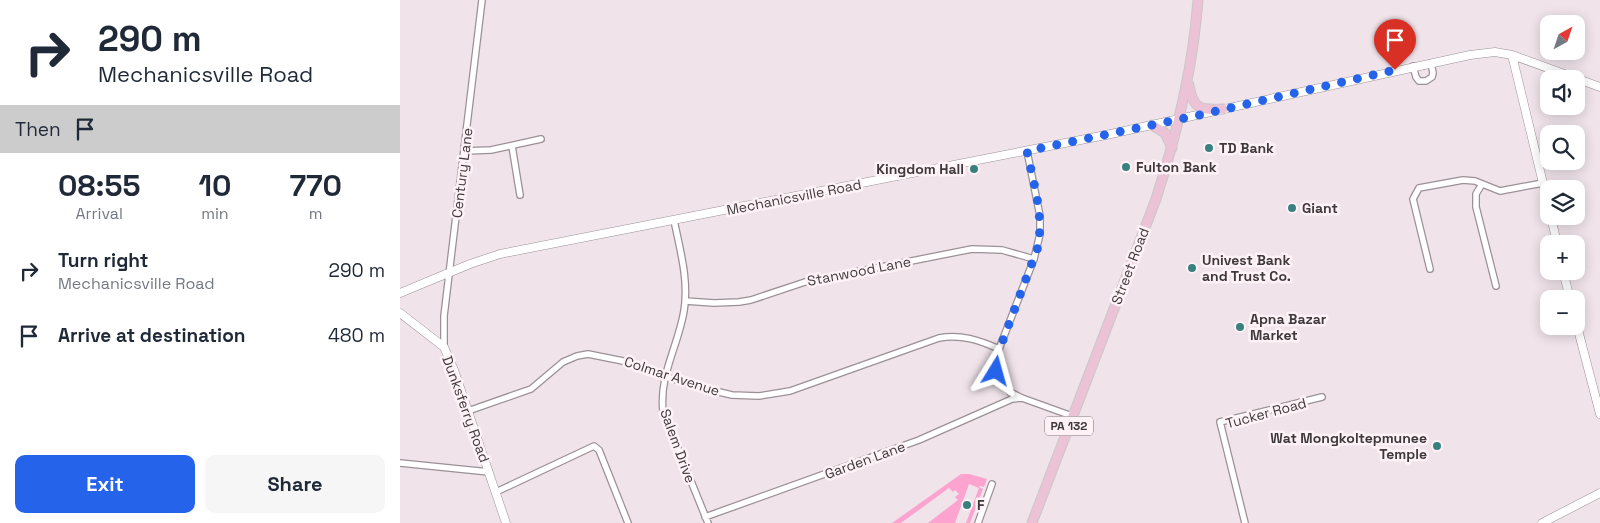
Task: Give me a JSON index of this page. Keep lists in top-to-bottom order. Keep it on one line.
{"streets":{"main road":["Street Road","PA 132"],"street":["Century Lane","Mechanicsville Road","Stanwood Lane","Colmar Avenue","Dunksferry Road","Tucker Road","Salem Drive","Garden Lane"]},"crossings":[["Century Lane","Mechanicsville Road"],["Century Lane","Dunksferry Road"],["Mechanicsville Road","Street Road"],["Mechanicsville Road","Salem Drive"],["Stanwood Lane","Salem Drive"],["Colmar Avenue","Dunksferry Road"],["Colmar Avenue","Salem Drive"],["Salem Drive","Garden Lane"]],"places":["TD Bank","Fulton Bank","Kingdom Hall","Giant","Univest Bank and Trust Co.","Apna Bazar Market","Wat Mongkoltepmunee Temple","F"],"north":"top right","page":{"turn":["290 m","Mechanicsville Road"],"map_buttons":["+","−"],"then":"Then","eta":["08:55","Arrival","10","min","770","m"],"list":[{"name":"Turn right","note":"Mechanicsville Road","value":"290 m"},{"name":"Arrive at destination","value":"480 m"}],"buttons":["Exit","Share"]}}
